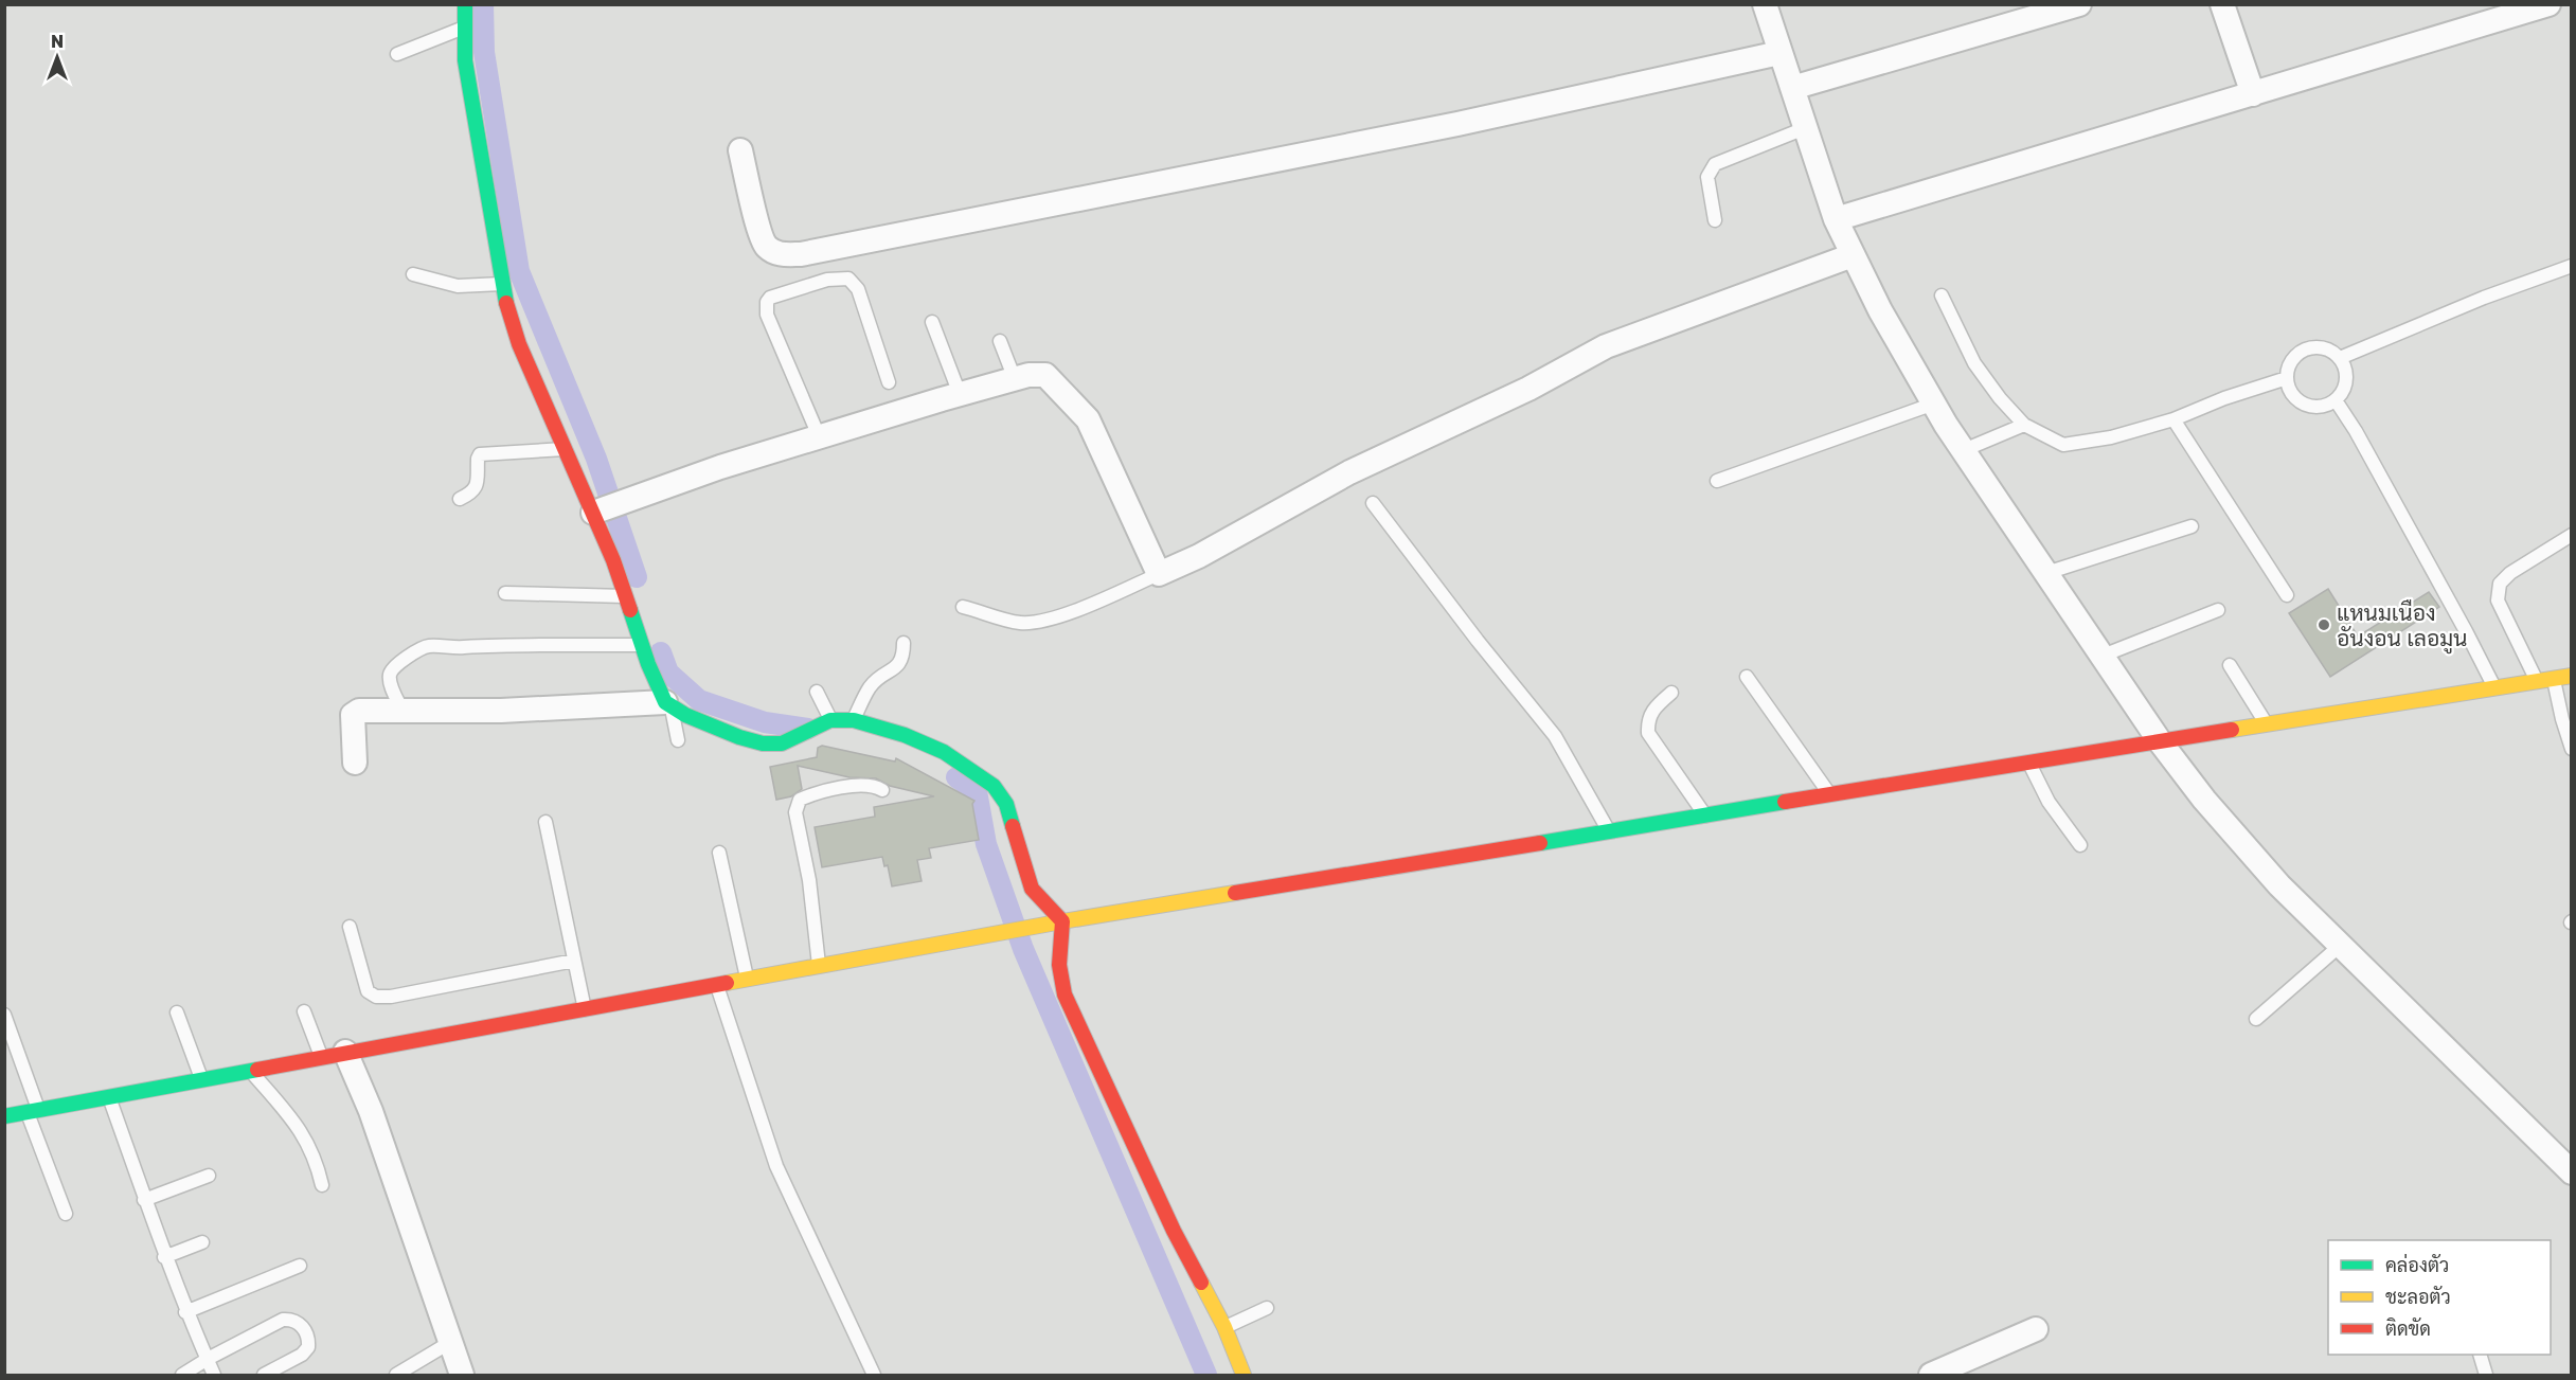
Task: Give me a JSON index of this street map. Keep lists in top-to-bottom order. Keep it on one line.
{"places":["แหนมเนือง อันงอน เลอมูน"],"legend":["คล่องตัว","ชะลอตัว","ติดขัด"],"north":"top"}
